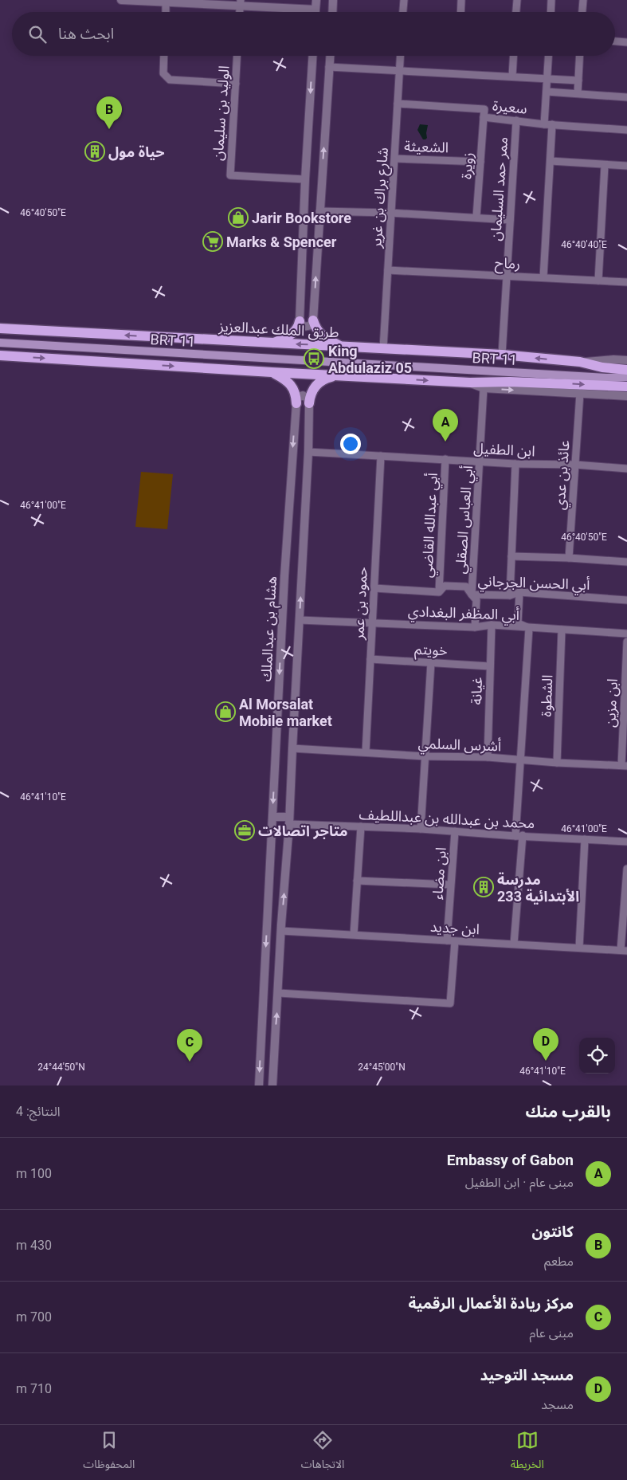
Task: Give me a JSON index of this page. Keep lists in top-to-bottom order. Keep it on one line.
{"streets":{"main road":["طريق الملك عبدالعزيز","BRT 11"],"street":["سعيرة","الوليد بن سليمان","الشعيثة","زويرة","ممر حمد السليمان","شارع براك بن غرير","رماح","ابن الطفيل","عائذ بن عدي","أبي العباس الصقلي","أبي عبدالله القاضي","أبي الحسن الجرجاني","حمود بن عمر","أبي المظفر البغدادي","هشام بن عبدالملك","خويتم","غيانة","الشطوة","ابن مزين","أشرس السلمي","محمد بن عبدالله بن عبداللطيف","ابن مضاء","ابن جديد"]},"crossings":[["سعيرة","زويرة"],["سعيرة","ممر حمد السليمان"],["سعيرة","شارع براك بن غرير"],["الشعيثة","زويرة"],["الشعيثة","شارع براك بن غرير"],["ممر حمد السليمان","رماح"],["ممر حمد السليمان","طريق الملك عبدالعزيز"],["شارع براك بن غرير","رماح"],["شارع براك بن غرير","طريق الملك عبدالعزيز"],["ابن الطفيل","عائذ بن عدي"],["ابن الطفيل","أبي العباس الصقلي"],["ابن الطفيل","أبي عبدالله القاضي"],["ابن الطفيل","حمود بن عمر"],["أبي العباس الصقلي","أبي الحسن الجرجاني"],["أبي العباس الصقلي","أبي المظفر البغدادي"],["أبي عبدالله القاضي","أبي الحسن الجرجاني"],["أبي الحسن الجرجاني","حمود بن عمر"],["حمود بن عمر","أبي المظفر البغدادي"],["حمود بن عمر","خويتم"],["حمود بن عمر","أشرس السلمي"],["أبي المظفر البغدادي","غيانة"],["أبي المظفر البغدادي","الشطوة"],["خويتم","غيانة"],["غيانة","أشرس السلمي"],["الشطوة","أشرس السلمي"],["ابن مزين","أشرس السلمي"],["محمد بن عبدالله بن عبداللطيف","ابن مضاء"],["ابن مضاء","ابن جديد"]],"places":{"building":["حياة مول","مدرسة الأبتدائية 233"],"shop":["Jarir Bookstore","Al Morsalat Mobile market"],"supermarket":["Marks & Spencer"],"bus stop":["King Abdulaziz 05"],"office":["متاجر اتصالات"]},"page":{"search":"ابحث هنا","pins":["B","A","D","C"],"heading":["بالقرب منك","النتائج: 4"],"list":[{"mark":"A","name":"Embassy of Gabon","note":"مبنى عام · ابن الطفيل","value":"100 m"},{"mark":"B","name":"كانتون","note":"مطعم","value":"430 m"},{"mark":"C","name":"مركز ريادة الأعمال الرقمية","note":"مبنى عام","value":"700 m"},{"mark":"D","name":"مسجد التوحيد","note":"مسجد","value":"710 m"}],"nav":["الخريطة","الاتجاهات","المحفوظات"]},"coordinates":["46°40'50\"E","46°40'40\"E","46°41'00\"E","46°41'10\"E","24°44'50\"N","24°45'00\"N"]}
